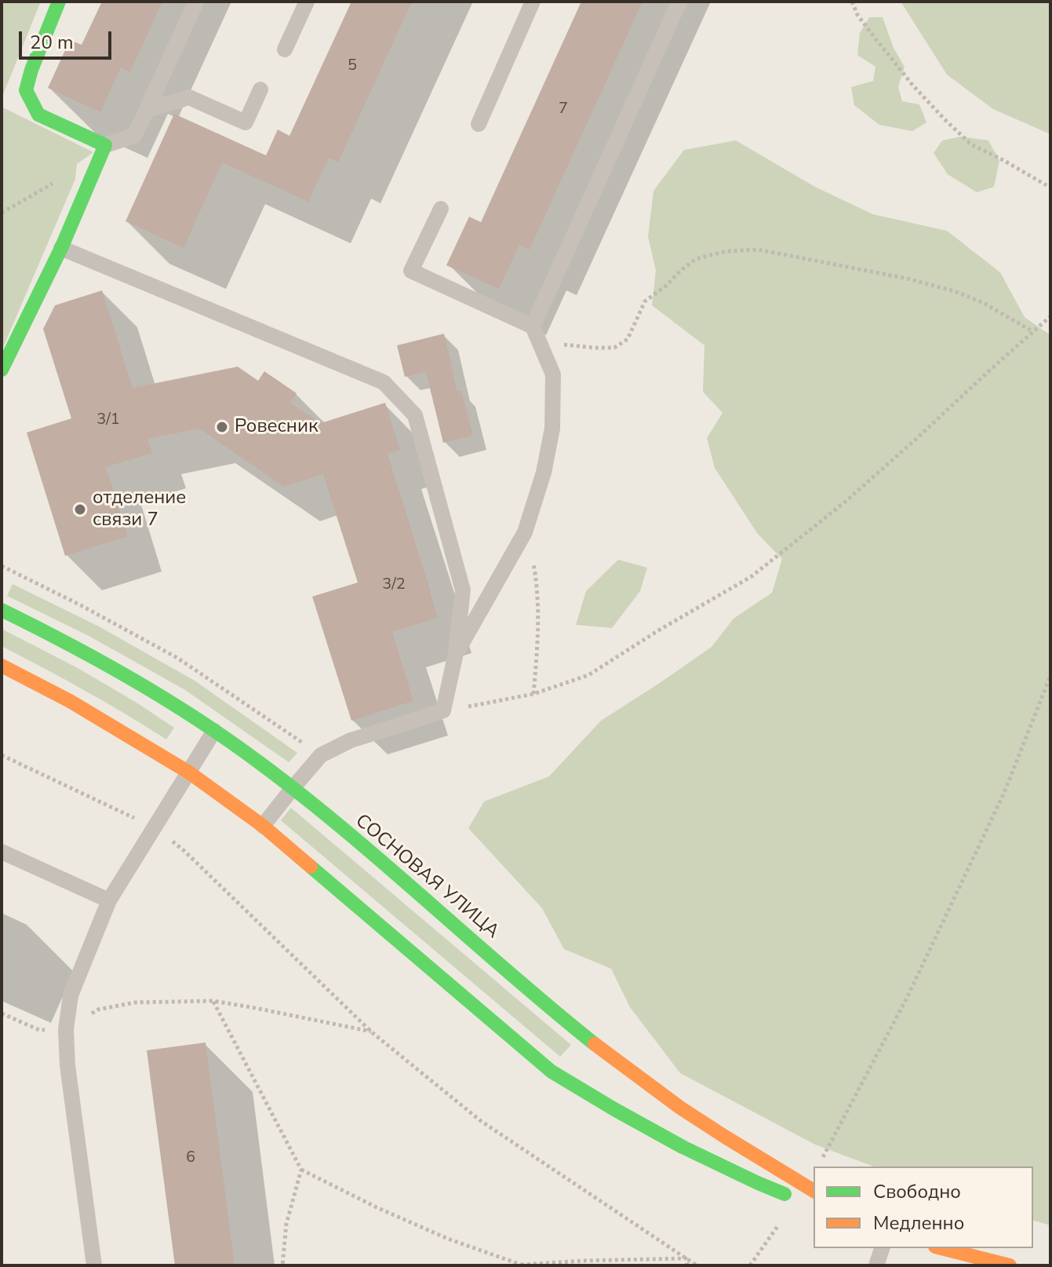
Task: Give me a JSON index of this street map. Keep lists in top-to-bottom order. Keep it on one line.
{"streets":{"street":["СОСНОВАЯ УЛИЦА"]},"places":["Ровесник","отделение связи 7"],"house_numbers":["5","7","3/1","3/2","6"],"legend":["Свободно","Медленно"],"scale_bar":"20 m"}
